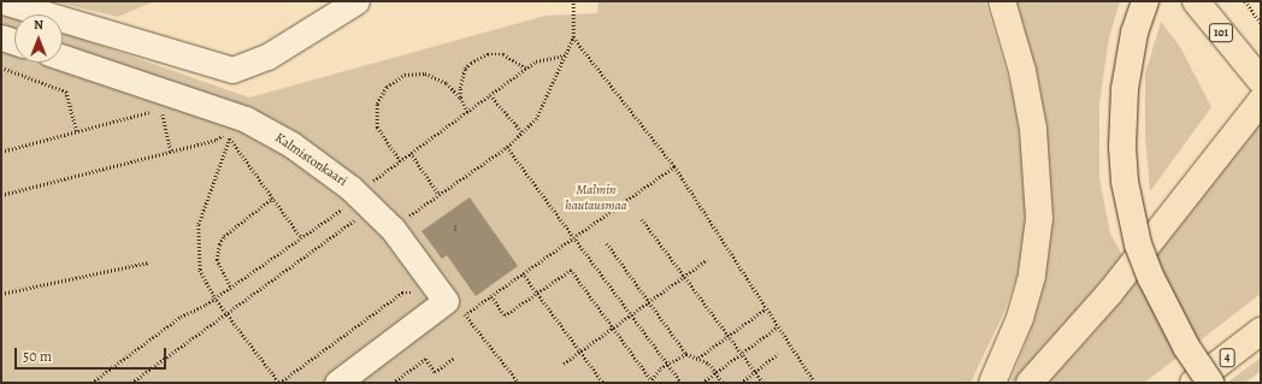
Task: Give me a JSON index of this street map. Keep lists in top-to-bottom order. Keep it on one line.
{"streets":{"highway":["101","4"],"lane":["Kalmistonkaari"]},"parks":["Malmin hautausmaa"],"house_numbers":["1"],"scale_bar":"50 m","north":"top"}
